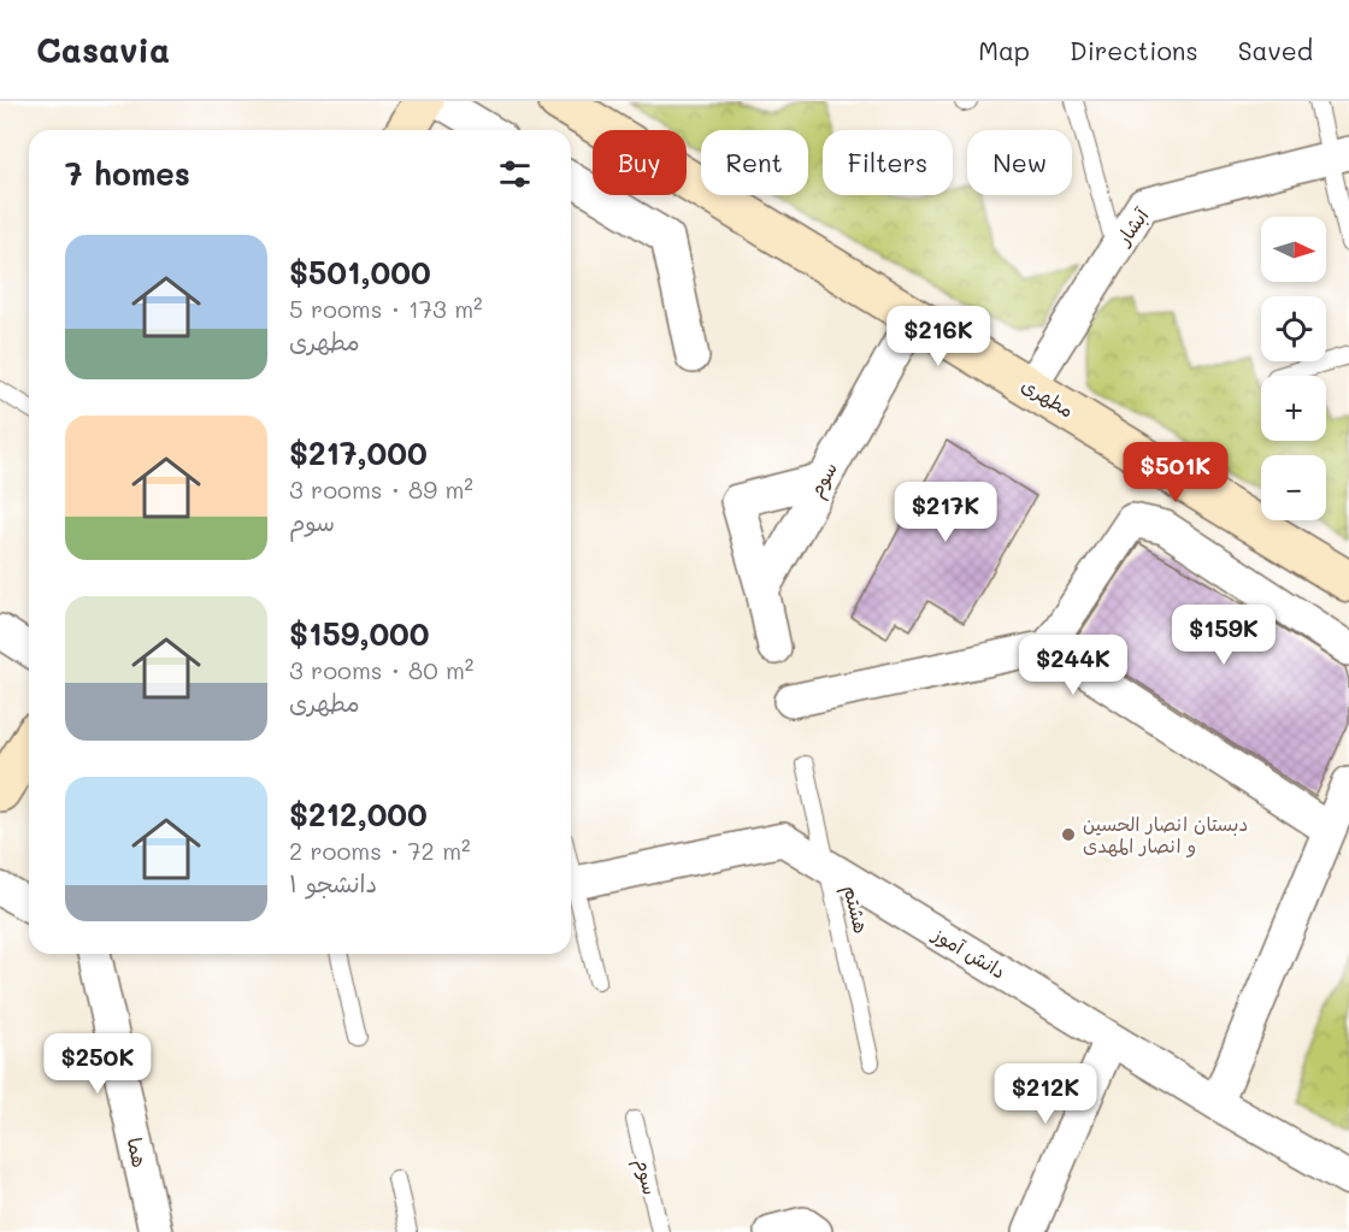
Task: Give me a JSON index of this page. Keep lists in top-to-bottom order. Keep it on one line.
{"streets":{"main road":["مطهری"],"street":["آبشار","سوم","دانش آموز","هما"],"lane":["هشتم"]},"crossings":[["آبشار","مطهری"],["مطهری","سوم"],["هشتم","دانش آموز"]],"places":["دبستان انصار الحسین و انصار المهدی"],"north":"right","page":{"header":"Casavia","nav":["Map","Directions","Saved"],"chip":["Buy","Rent","Filters","New"],"heading":"7 homes","map_buttons":["+","−"],"list":[{"name":"$501,000","note":"5 rooms · 173 m² · مطهری"},{"name":"$217,000","note":"3 rooms · 89 m² · سوم"},{"name":"$159,000","note":"3 rooms · 80 m² · مطهری"},{"name":"$212,000","note":"2 rooms · 72 m² · دانشجو ۱"}],"price":["$216K","$501K","$217K","$159K","$244K","$250K","$212K"]}}
